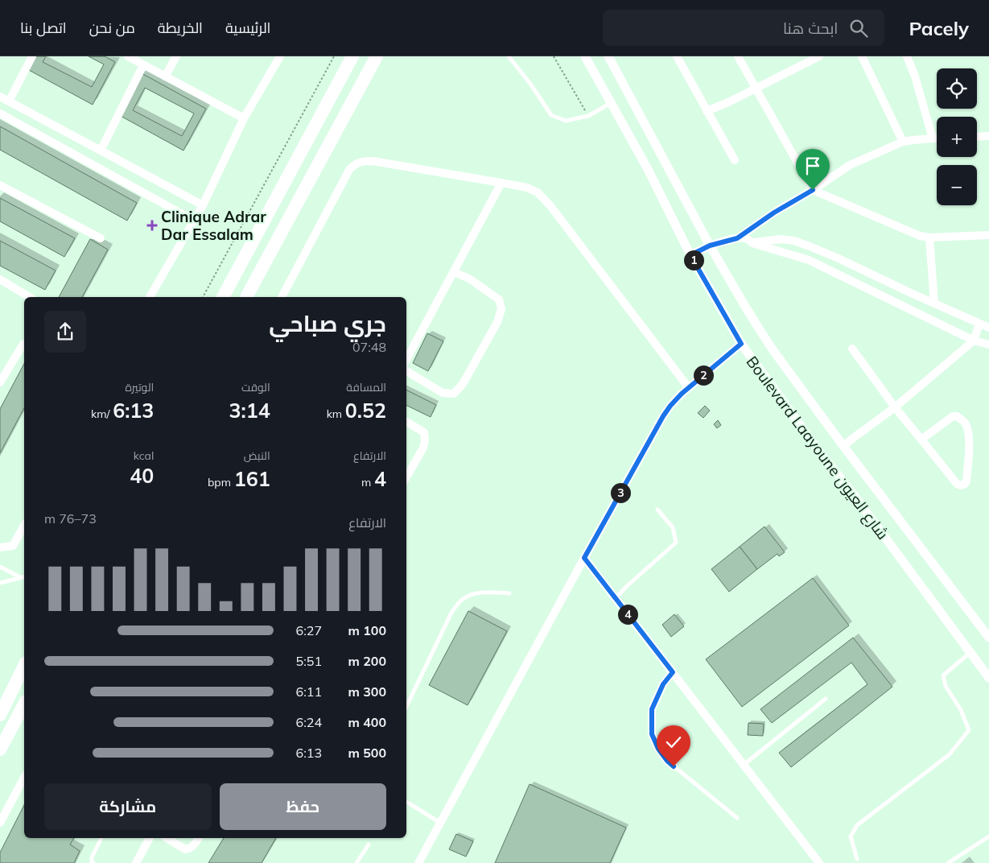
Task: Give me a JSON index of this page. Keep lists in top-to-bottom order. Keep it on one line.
{"streets":{"street":["Boulevard Laayoune شارع العيون"]},"places":{"health":["Clinique Adrar Dar Essalam"]},"page":{"header":"Pacely","search":"ابحث هنا","nav":["الرئيسية","الخريطة","من نحن","اتصل بنا"],"map_buttons":["+","−"],"pins":["1","2","3","4"],"heading":["جري صباحي","07:48"],"stats":[["المسافة","0.52 km"],["الوقت","3:14"],["الوتيرة","6:13 /km"],["الارتفاع","4 m"],["النبض","161 bpm"],["kcal","40"]],"chart":["الارتفاع","73–76 m"],"list":[{"name":"100 m","note":"6:27"},{"name":"200 m","note":"5:51"},{"name":"300 m","note":"6:11"},{"name":"400 m","note":"6:24"},{"name":"500 m","note":"6:13"}],"buttons":["حفظ","مشاركة"]}}
